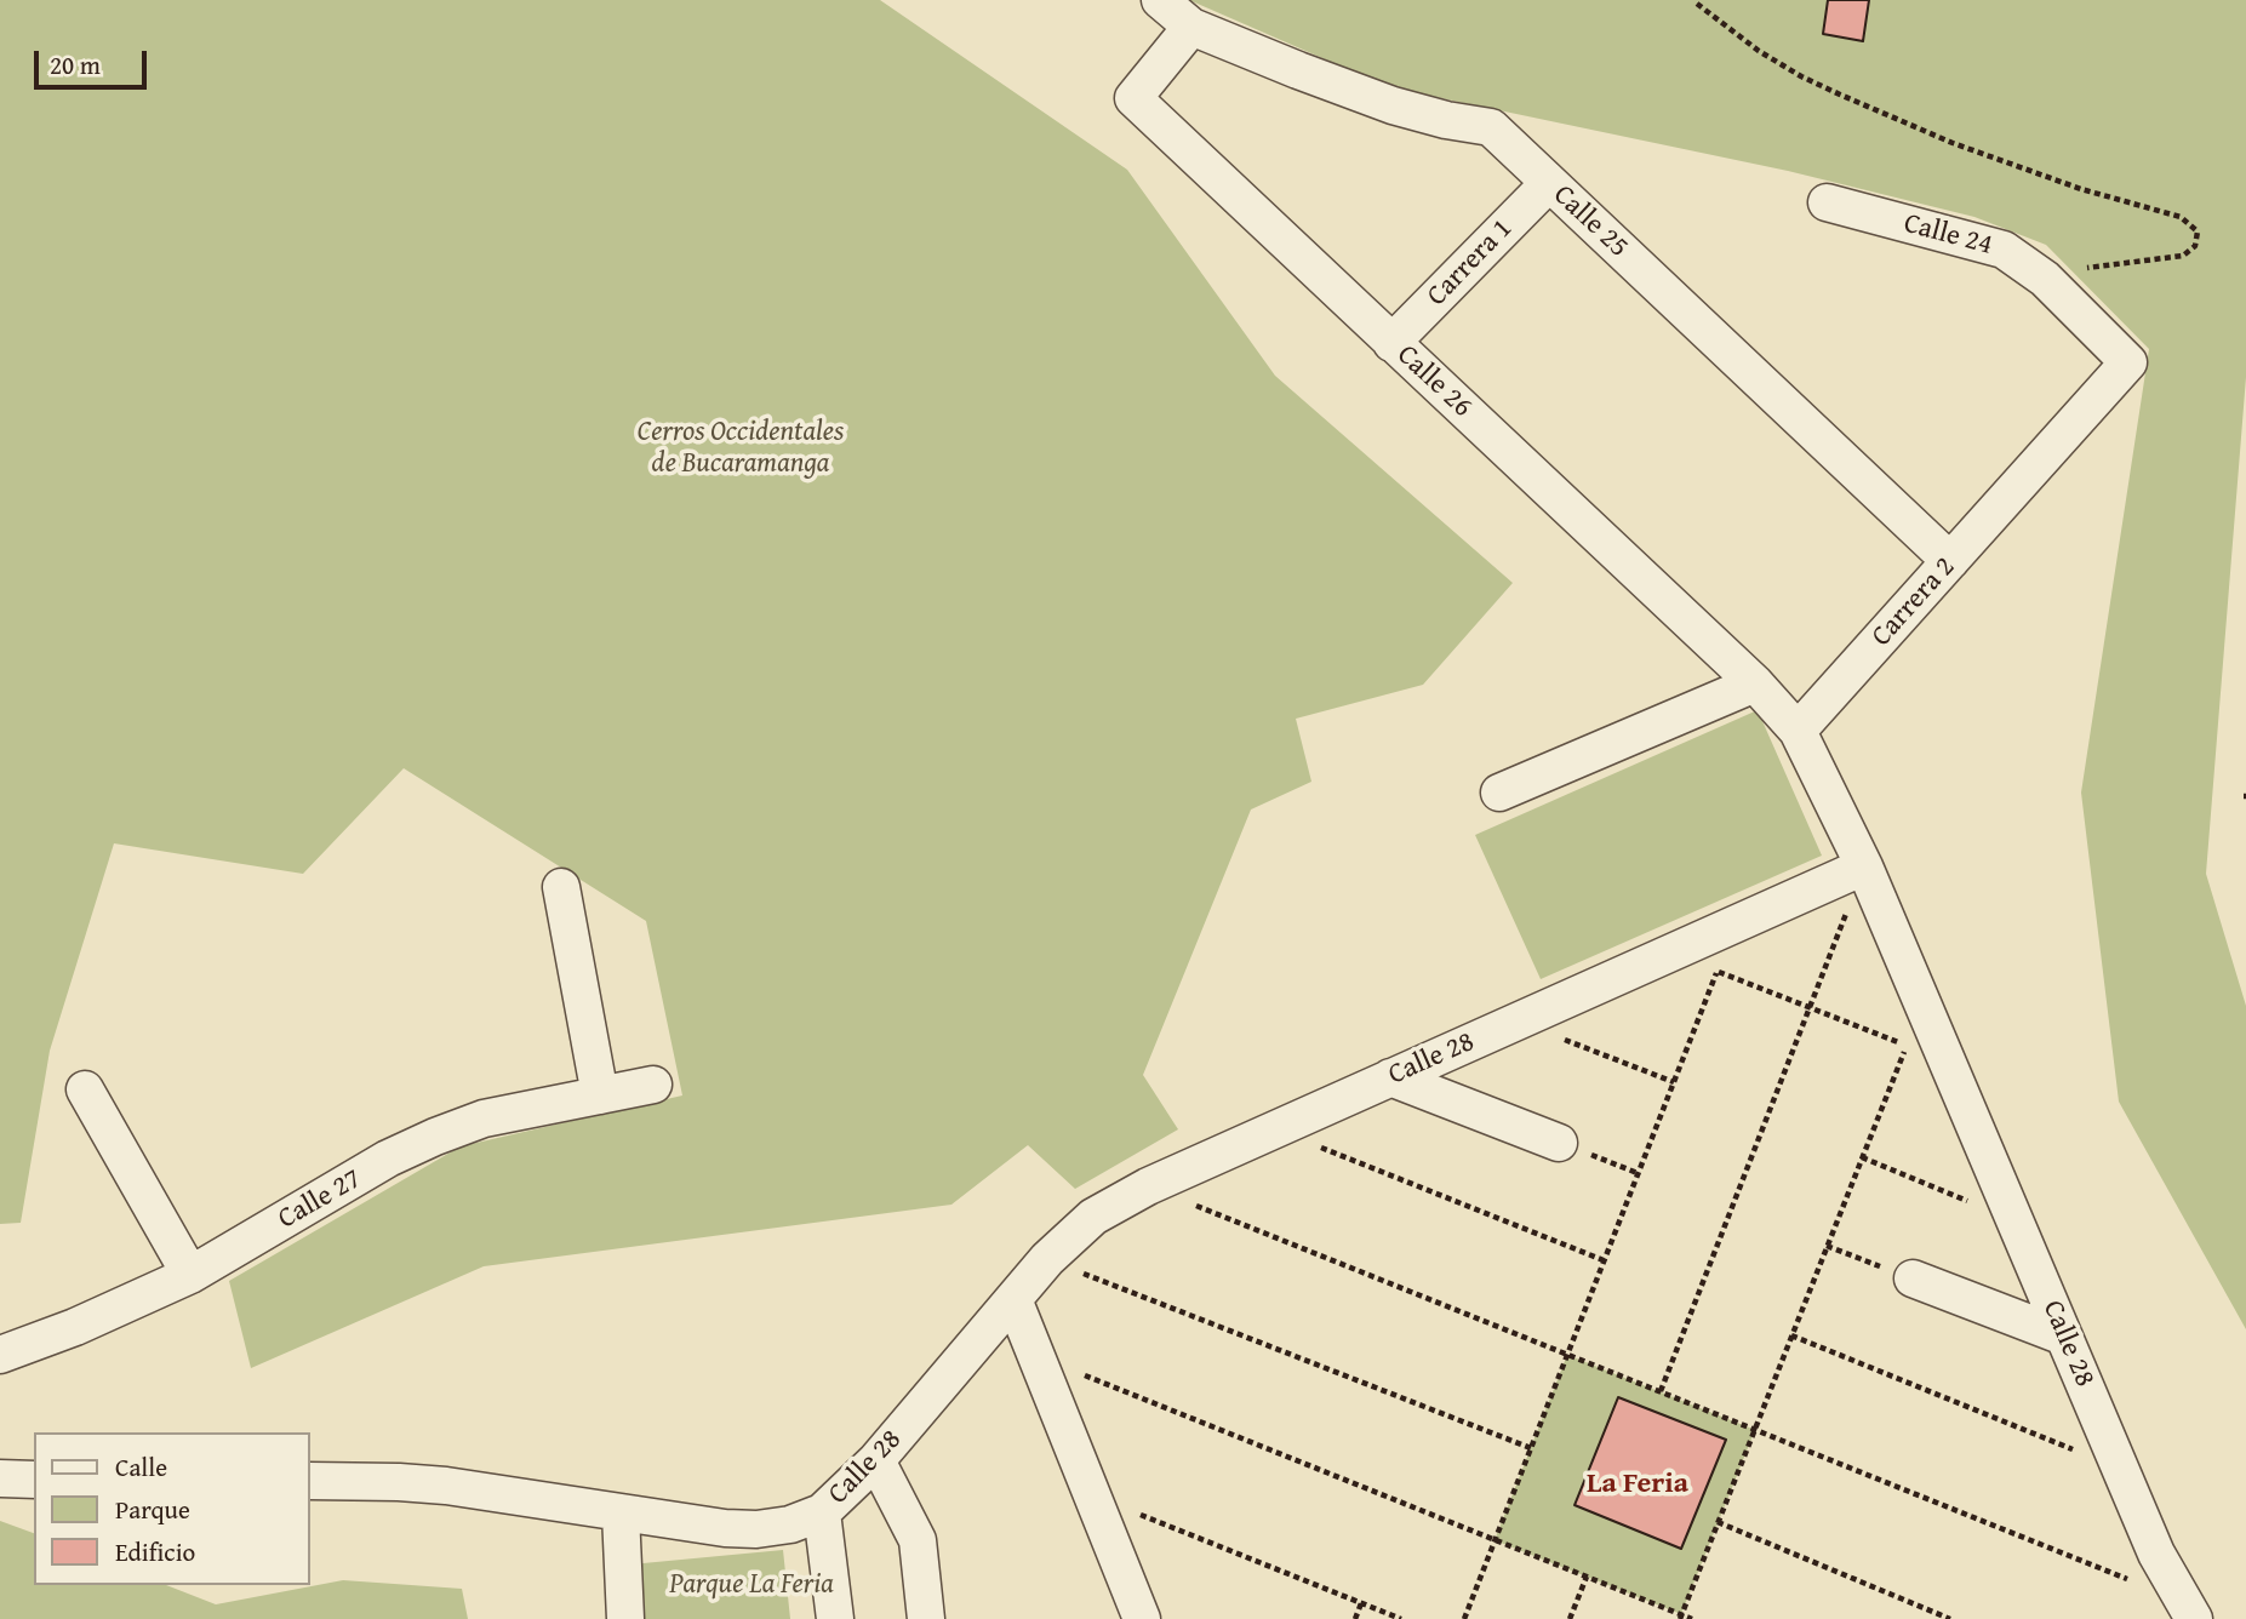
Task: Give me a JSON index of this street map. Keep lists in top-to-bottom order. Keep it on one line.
{"streets":{"street":["Calle 25","Calle 24","Carrera 1","Calle 26","Carrera 2","Calle 28","Calle 27"]},"crossings":[["Calle 25","Carrera 1"],["Calle 25","Calle 26"],["Calle 25","Carrera 2"],["Calle 24","Carrera 2"],["Carrera 1","Calle 26"],["Calle 26","Carrera 2"]],"districts":["La Feria"],"parks":["Cerros Occidentales de Bucaramanga","Parque La Feria"],"legend":["Calle","Parque","Edificio"],"scale_bar":"20 m"}
